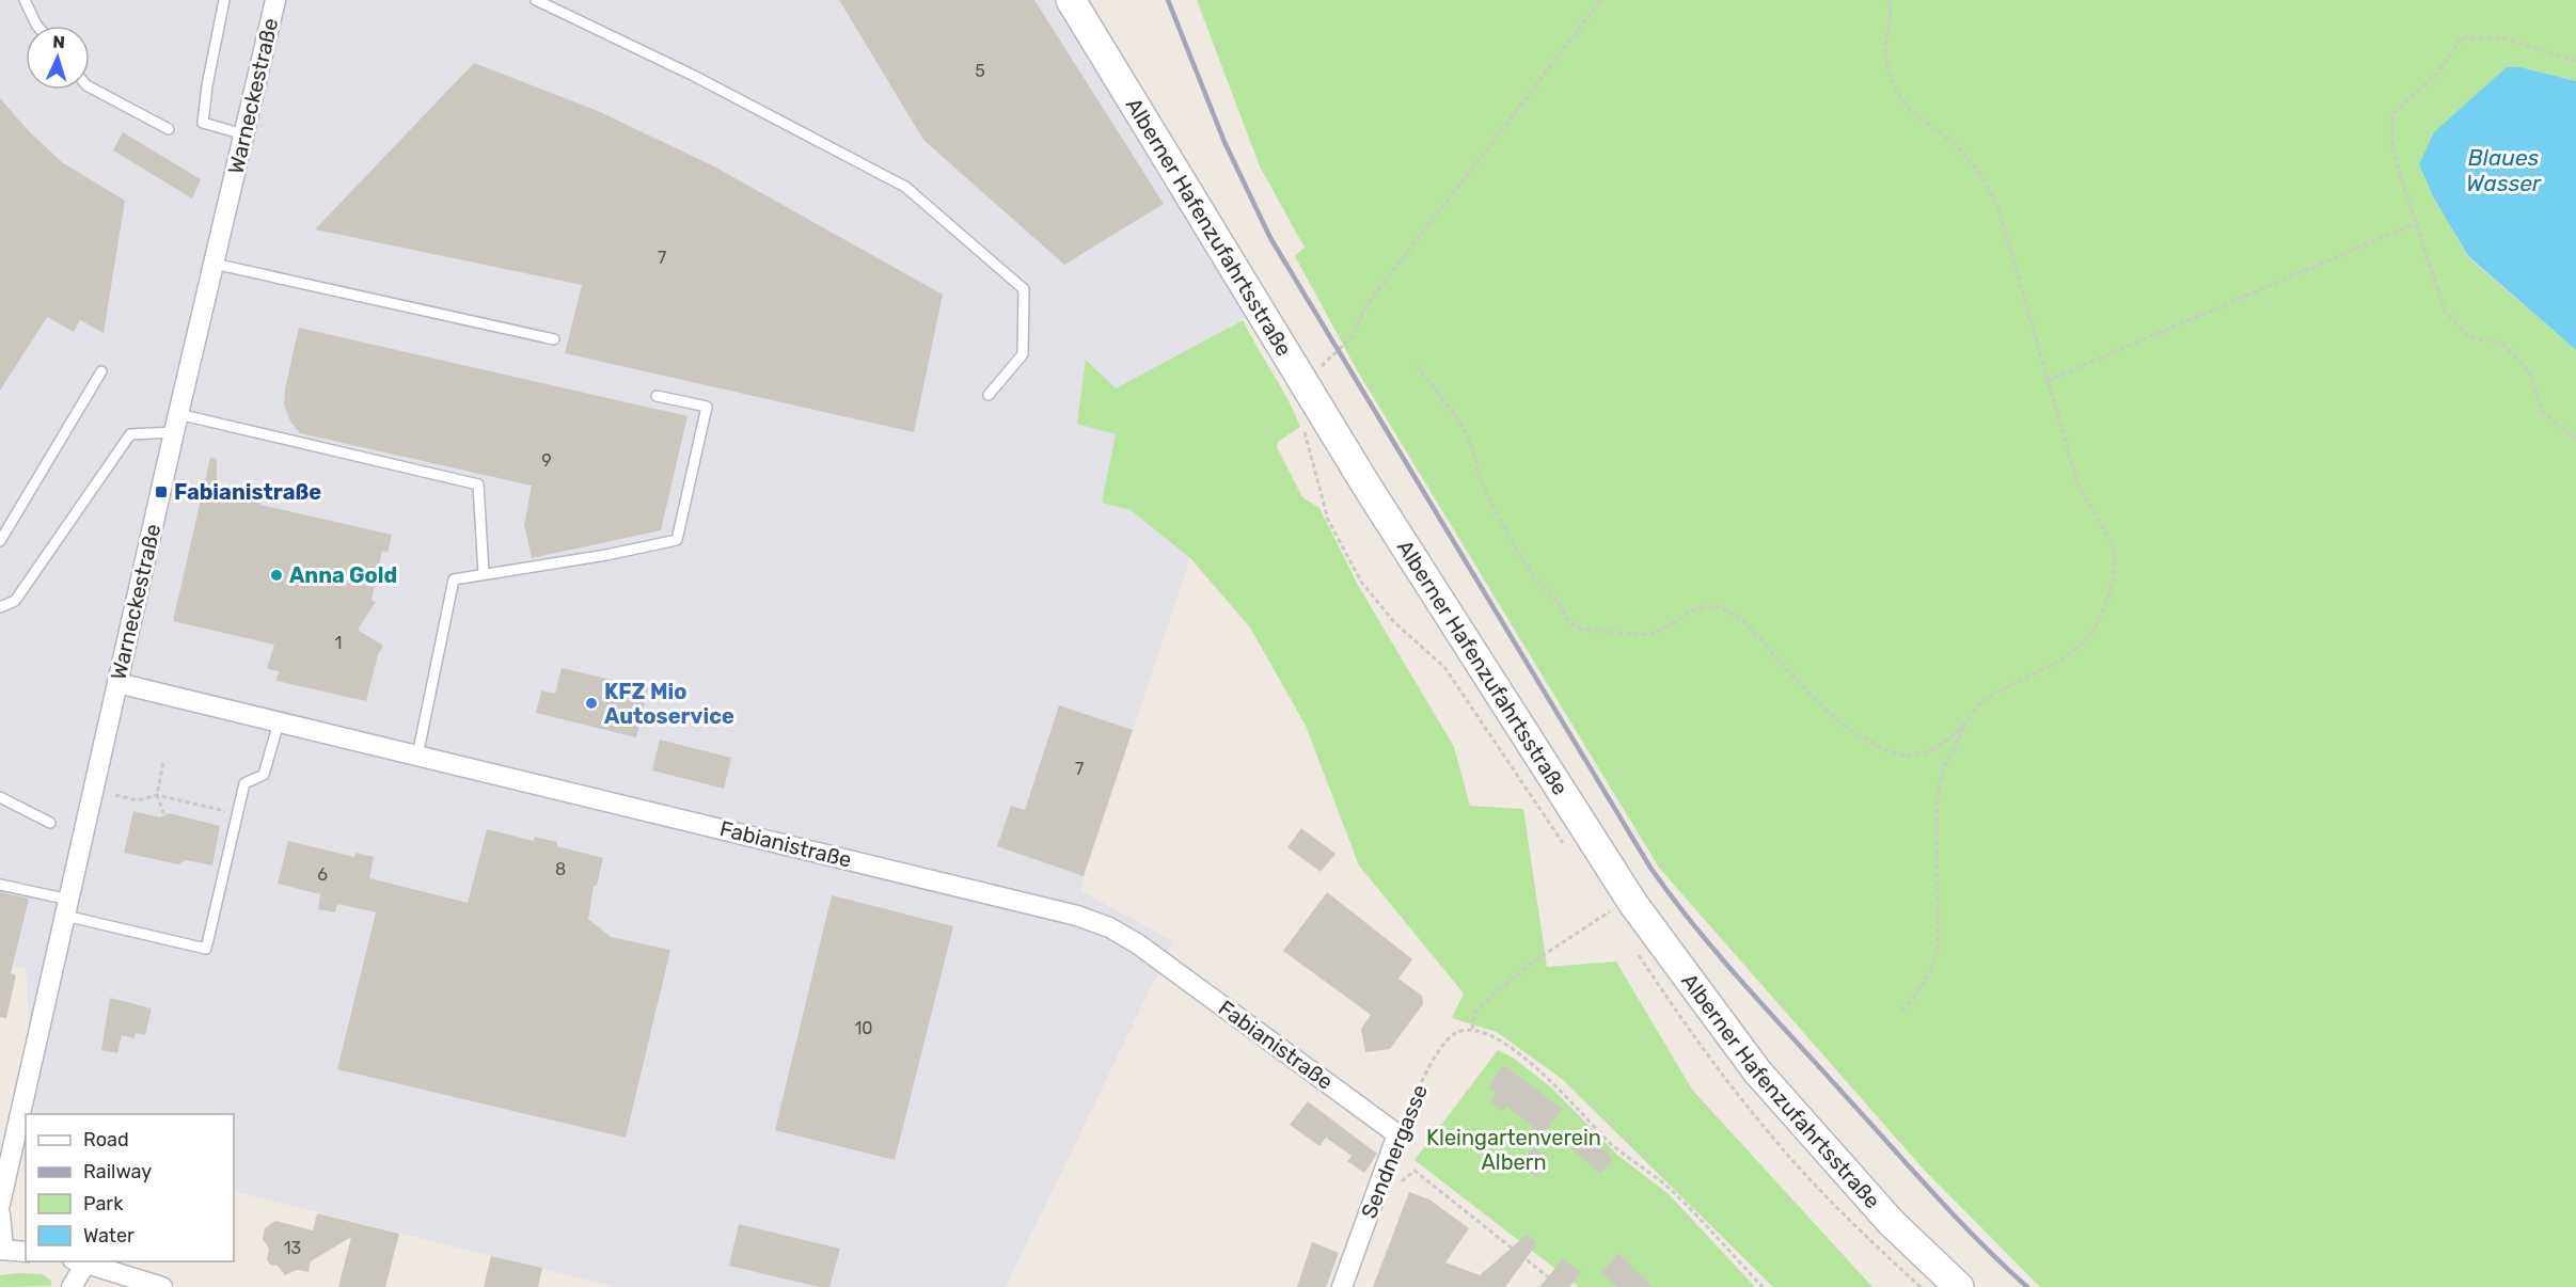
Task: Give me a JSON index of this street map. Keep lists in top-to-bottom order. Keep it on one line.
{"streets":{"main road":["Alberner Hafenzufahrtsstraße"],"street":["Warneckestraße","Fabianistraße","Sendnergasse"]},"crossings":[["Warneckestraße","Fabianistraße"],["Fabianistraße","Sendnergasse"]],"water":["Blaues Wasser"],"parks":["Kleingartenverein Albern"],"places":{"transit":["Fabianistraße"],"other":["Anna Gold","KFZ Mio Autoservice"]},"house_numbers":["5","7","9","1","7","8","6","10","13"],"legend":["Road","Railway","Park","Water"],"north":"top"}
